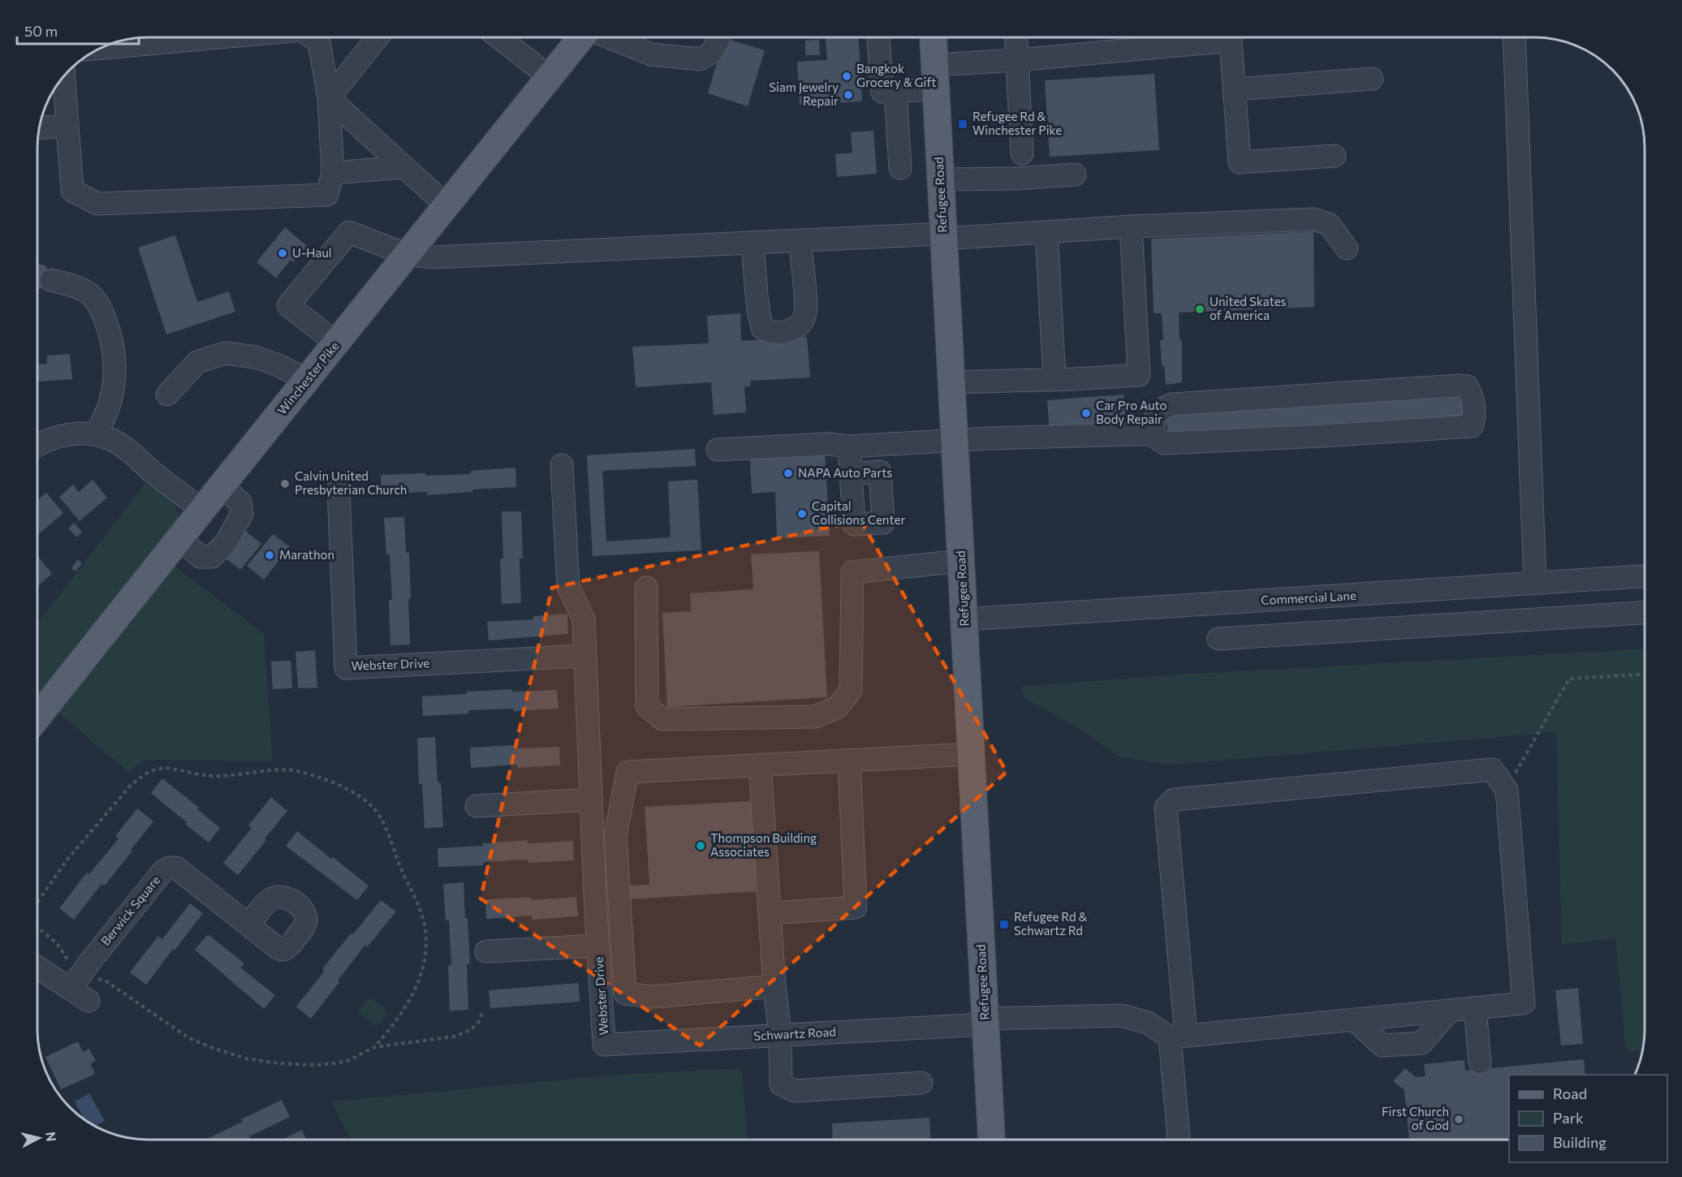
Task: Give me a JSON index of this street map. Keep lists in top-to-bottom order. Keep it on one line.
{"streets":{"main road":["Refugee Road","Winchester Pike"],"street":["Commercial Lane","Webster Drive","Berwick Square","Schwartz Road"]},"crossings":[["Refugee Road","Commercial Lane"],["Refugee Road","Schwartz Road"],["Webster Drive","Schwartz Road"]],"places":{"other":["Bangkok Grocery & Gift","Siam Jewelry Repair","U-Haul","United Skates of America","Car Pro Auto Body Repair","NAPA Auto Parts","Calvin United Presbyterian Church","Capital Collisions Center","Marathon","Thompson Building Associates","First Church of God"],"transit":["Refugee Rd & Winchester Pike","Refugee Rd & Schwartz Rd"]},"legend":["Road","Park","Building"],"scale_bar":"50 m","north":"right"}
